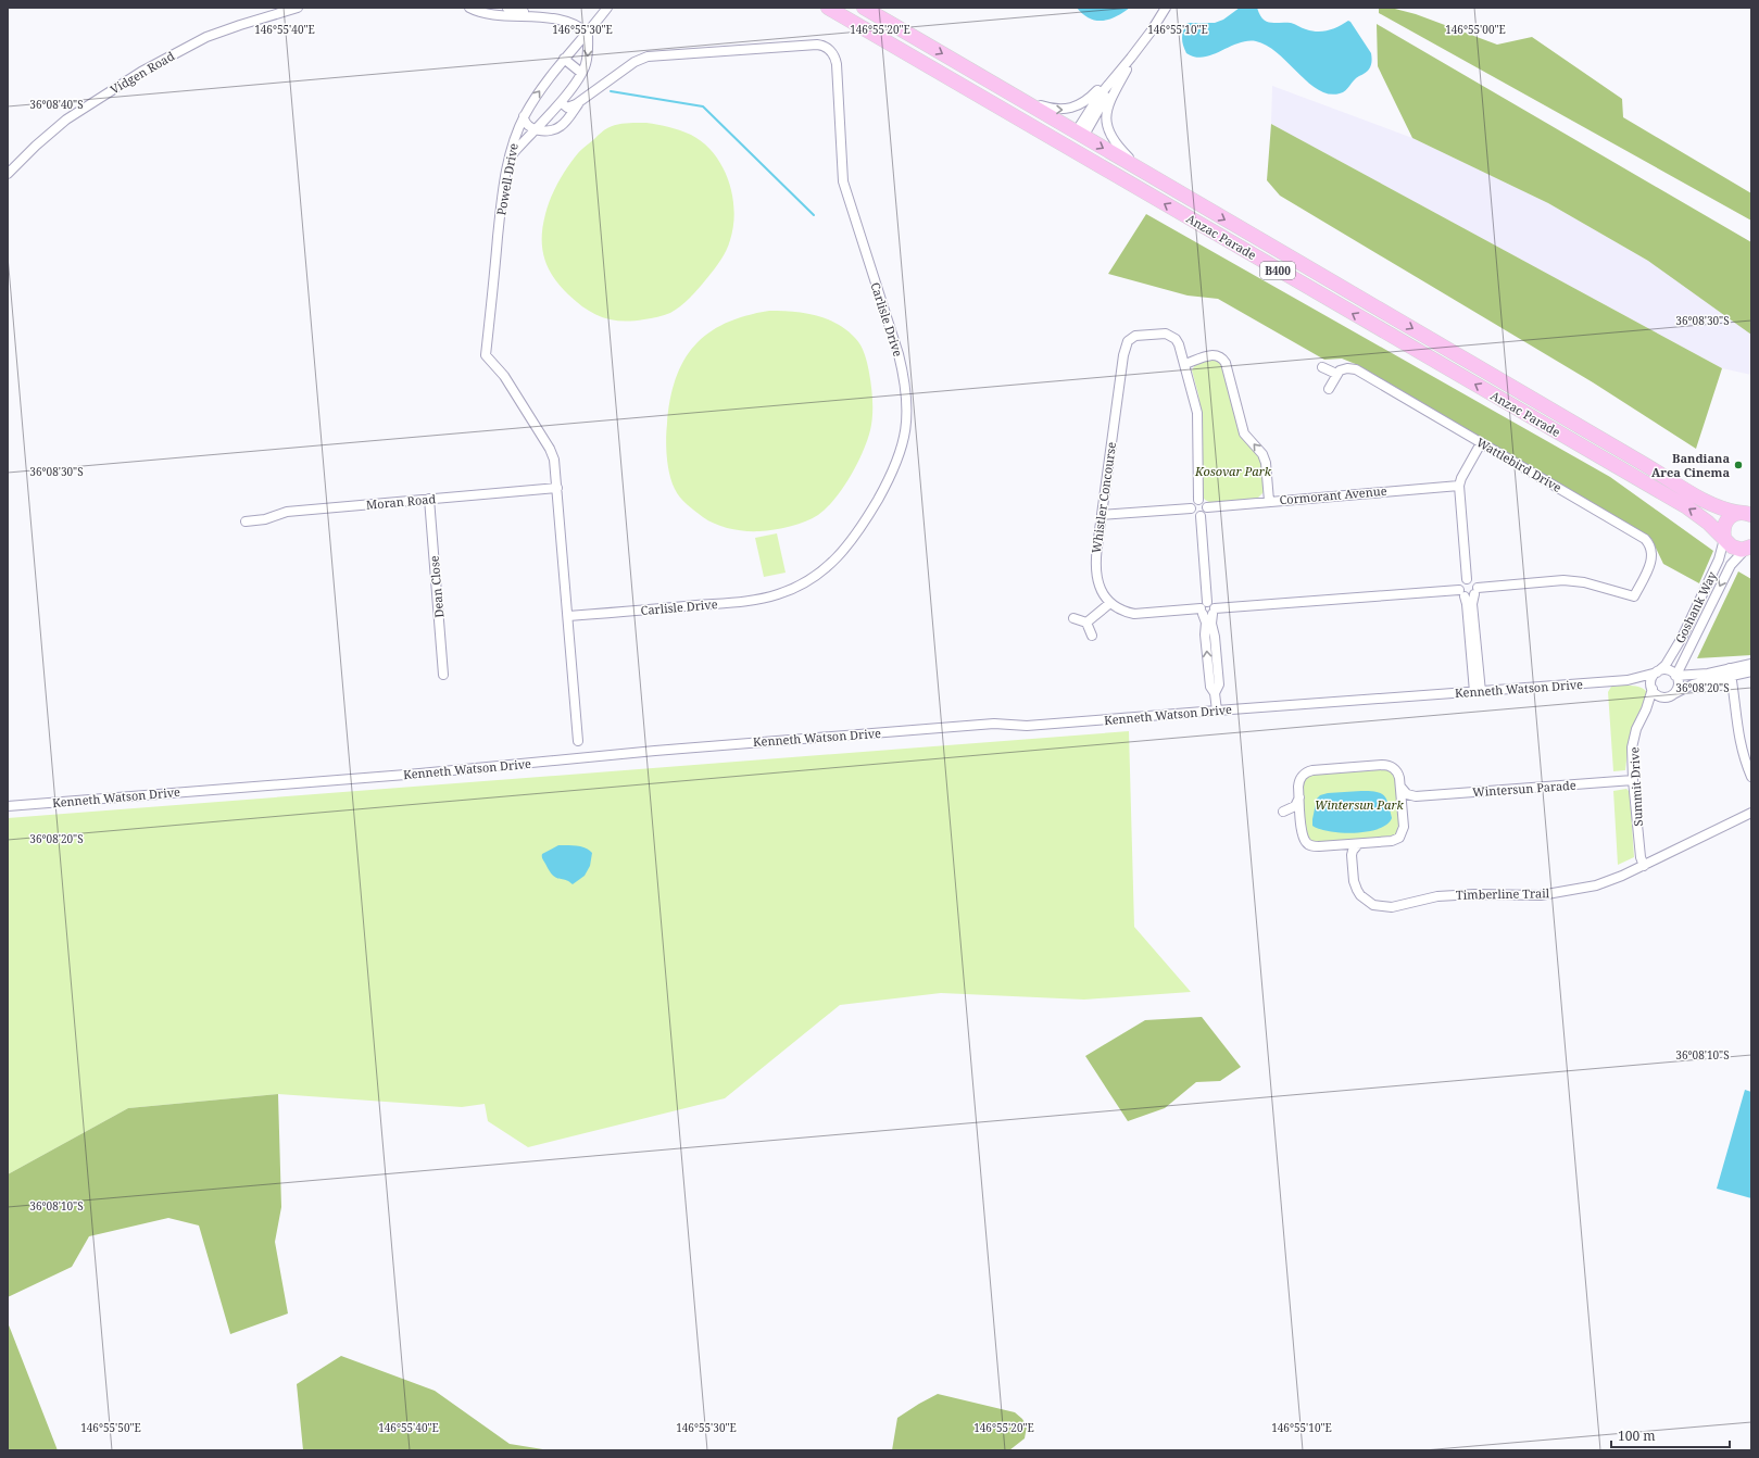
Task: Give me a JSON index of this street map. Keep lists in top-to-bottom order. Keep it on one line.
{"streets":{"main road":["Anzac Parade","B400"],"street":["Vidgen Road","Powell Drive","Carlisle Drive","Wattlebird Drive","Cormorant Avenue","Whistler Concourse","Moran Road","Dean Close","Goshank Way","Kenneth Watson Drive","Summit Drive","Wintersun Parade","Timberline Trail"]},"crossings":[["Powell Drive","Moran Road"],["Anzac Parade","B400"],["Anzac Parade","Goshank Way"],["B400","Goshank Way"],["Moran Road","Dean Close"],["Goshank Way","Kenneth Watson Drive"],["Goshank Way","Summit Drive"],["Kenneth Watson Drive","Summit Drive"],["Summit Drive","Wintersun Parade"],["Summit Drive","Timberline Trail"]],"parks":["Kosovar Park","Wintersun Park"],"places":["Bandiana Area Cinema"],"scale_bar":"100 m","coordinates":["146°55'40\"E","146°55'30\"E","146°55'20\"E","146°55'10\"E","146°55'00\"E","36°08'40\"S","36°08'30\"S","36°08'20\"S","36°08'10\"S","146°55'50\"E"]}
